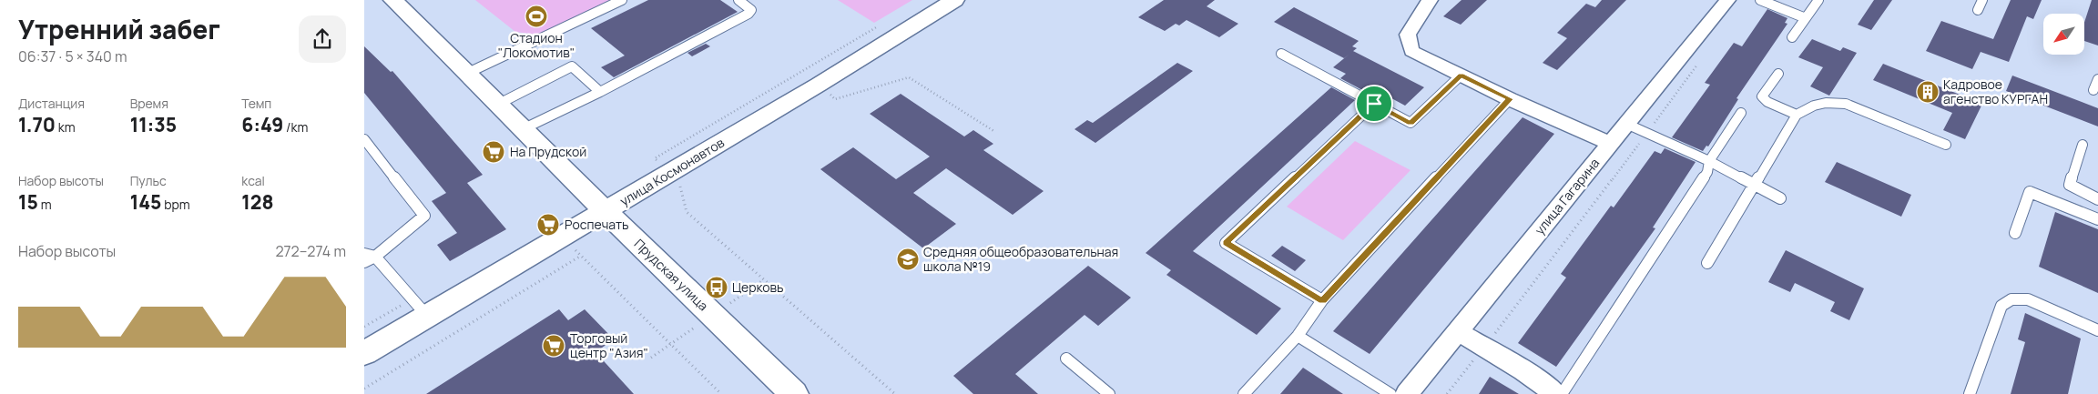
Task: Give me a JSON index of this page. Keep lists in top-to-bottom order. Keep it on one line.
{"streets":{"street":["улица Космонавтов","улица Гагарина","Прудская улица"]},"crossings":[["улица Космонавтов","Прудская улица"]],"places":{"sports":["Стадион \"Локомотив\""],"building":["Кадровое агенство КУРГАН"],"supermarket":["На Прудской","Роспечать","Торговый центр \"Азия\""],"school or university":["Средняя общеобразовательная школа №19"],"bus stop":["Церковь"]},"north":"bottom left","page":{"heading":["Утренний забег","06:37 · 5 × 340 m"],"stats":[["Дистанция","1.70 km"],["Время","11:35"],["Темп","6:49 /km"],["Набор высоты","15 m"],["Пульс","145 bpm"],["kcal","128"]],"chart":["Набор высоты","272–274 m"]}}
